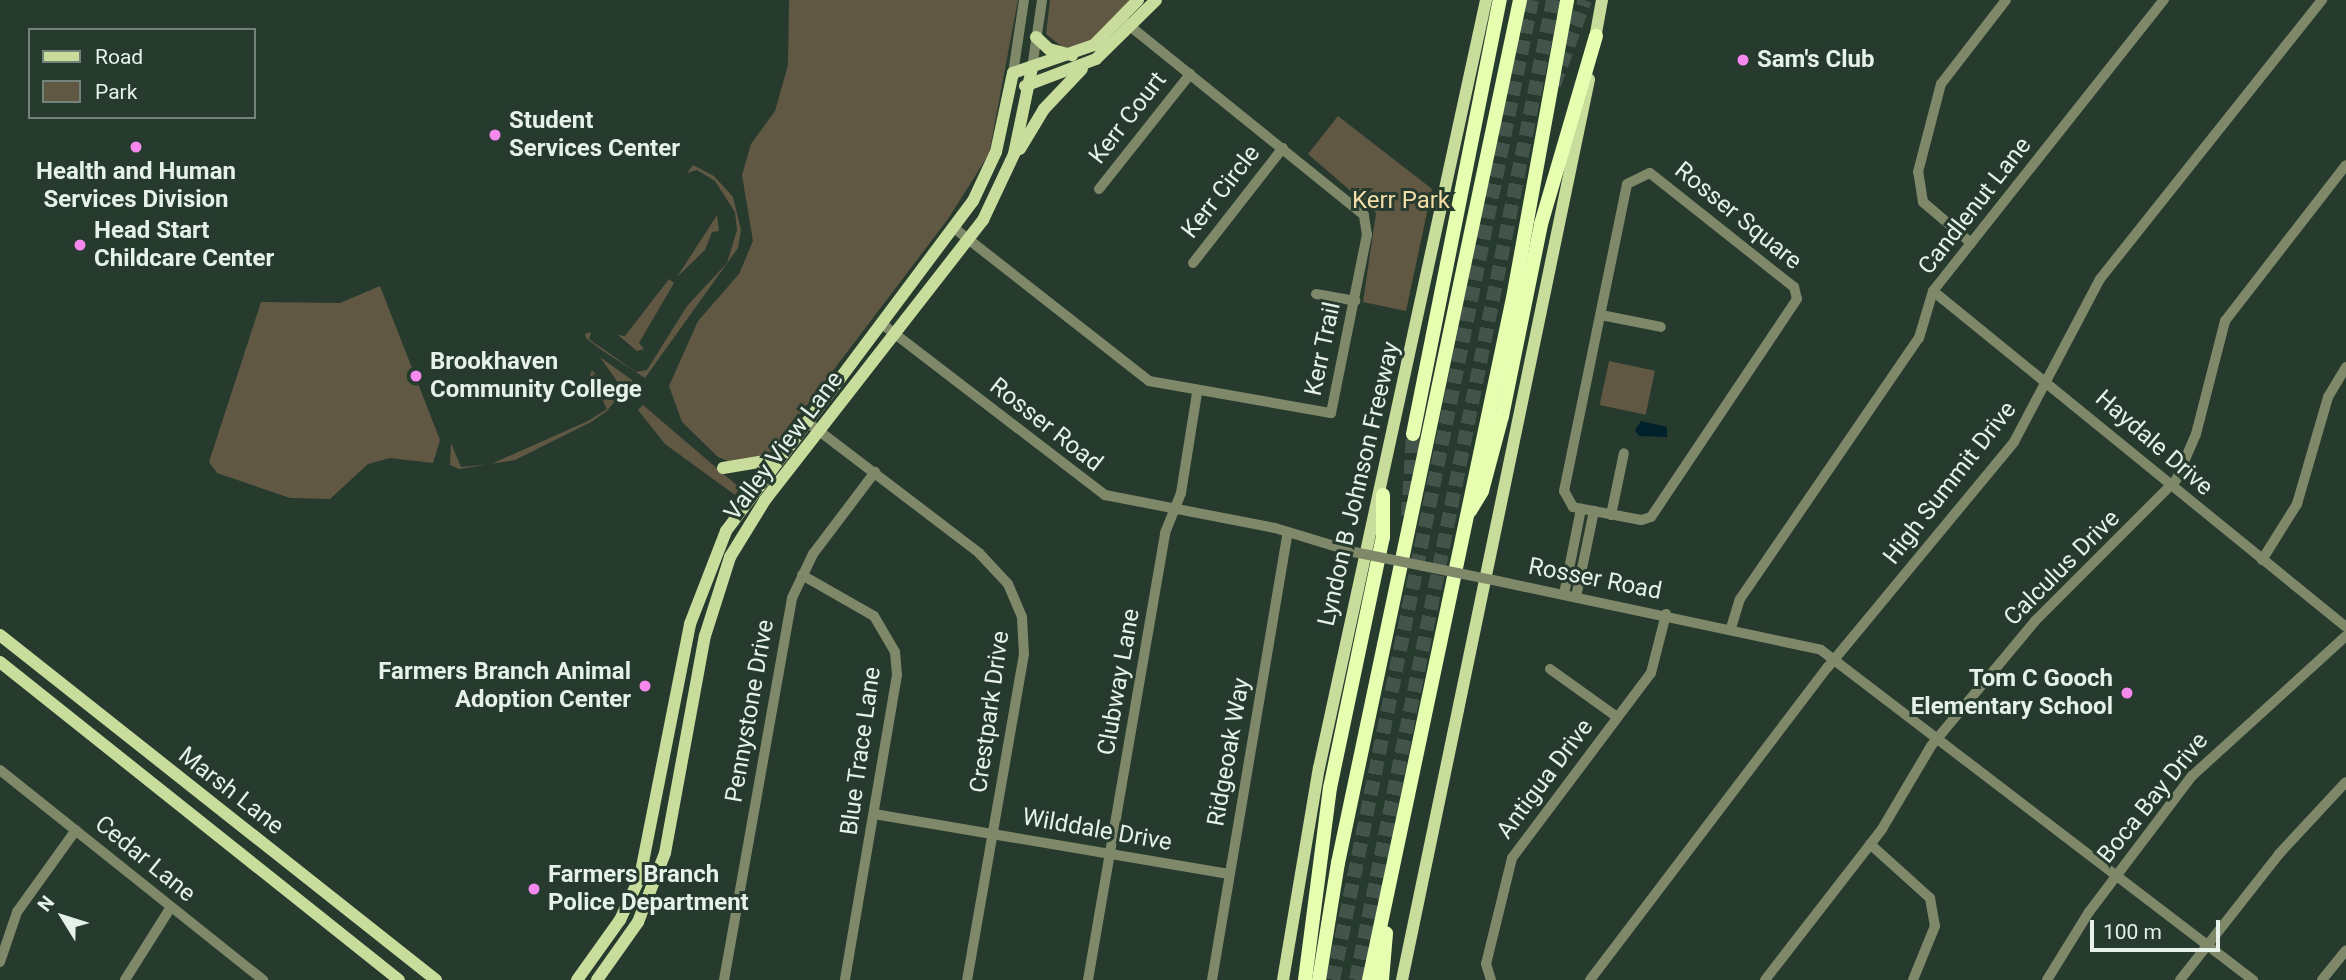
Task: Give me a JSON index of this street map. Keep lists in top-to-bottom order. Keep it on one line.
{"streets":{"main road":["Valley View Lane","Lyndon B Johnson Freeway","Marsh Lane"],"street":["Kerr Court","Kerr Circle","Candlenut Lane","Rosser Square","Kerr Trail","Rosser Road","Haydale Drive","High Summit Drive","Calculus Drive","Clubway Lane","Pennystone Drive","Crestpark Drive","Blue Trace Lane","Ridgeoak Way","Antigua Drive","Boca Bay Drive","Wilddale Drive","Cedar Lane"]},"crossings":[["Kerr Court","Kerr Trail"],["Kerr Circle","Kerr Trail"],["Candlenut Lane","Rosser Road"],["Candlenut Lane","Haydale Drive"],["Kerr Trail","Valley View Lane"],["Kerr Trail","Clubway Lane"],["Rosser Road","Valley View Lane"],["Rosser Road","High Summit Drive"],["Rosser Road","Calculus Drive"],["Rosser Road","Clubway Lane"],["Rosser Road","Ridgeoak Way"],["Rosser Road","Antigua Drive"],["Rosser Road","Boca Bay Drive"],["Haydale Drive","High Summit Drive"],["Haydale Drive","Calculus Drive"],["Valley View Lane","Crestpark Drive"],["Clubway Lane","Wilddale Drive"],["Pennystone Drive","Crestpark Drive"],["Pennystone Drive","Blue Trace Lane"],["Crestpark Drive","Wilddale Drive"],["Blue Trace Lane","Wilddale Drive"],["Ridgeoak Way","Wilddale Drive"]],"parks":["Kerr Park"],"places":["Sam's Club","Student Services Center","Health and Human Services Division","Head Start Childcare Center","Brookhaven Community College","Farmers Branch Animal Adoption Center","Tom C Gooch Elementary School","Farmers Branch Police Department"],"legend":["Road","Park"],"scale_bar":"100 m","north":"top left"}
